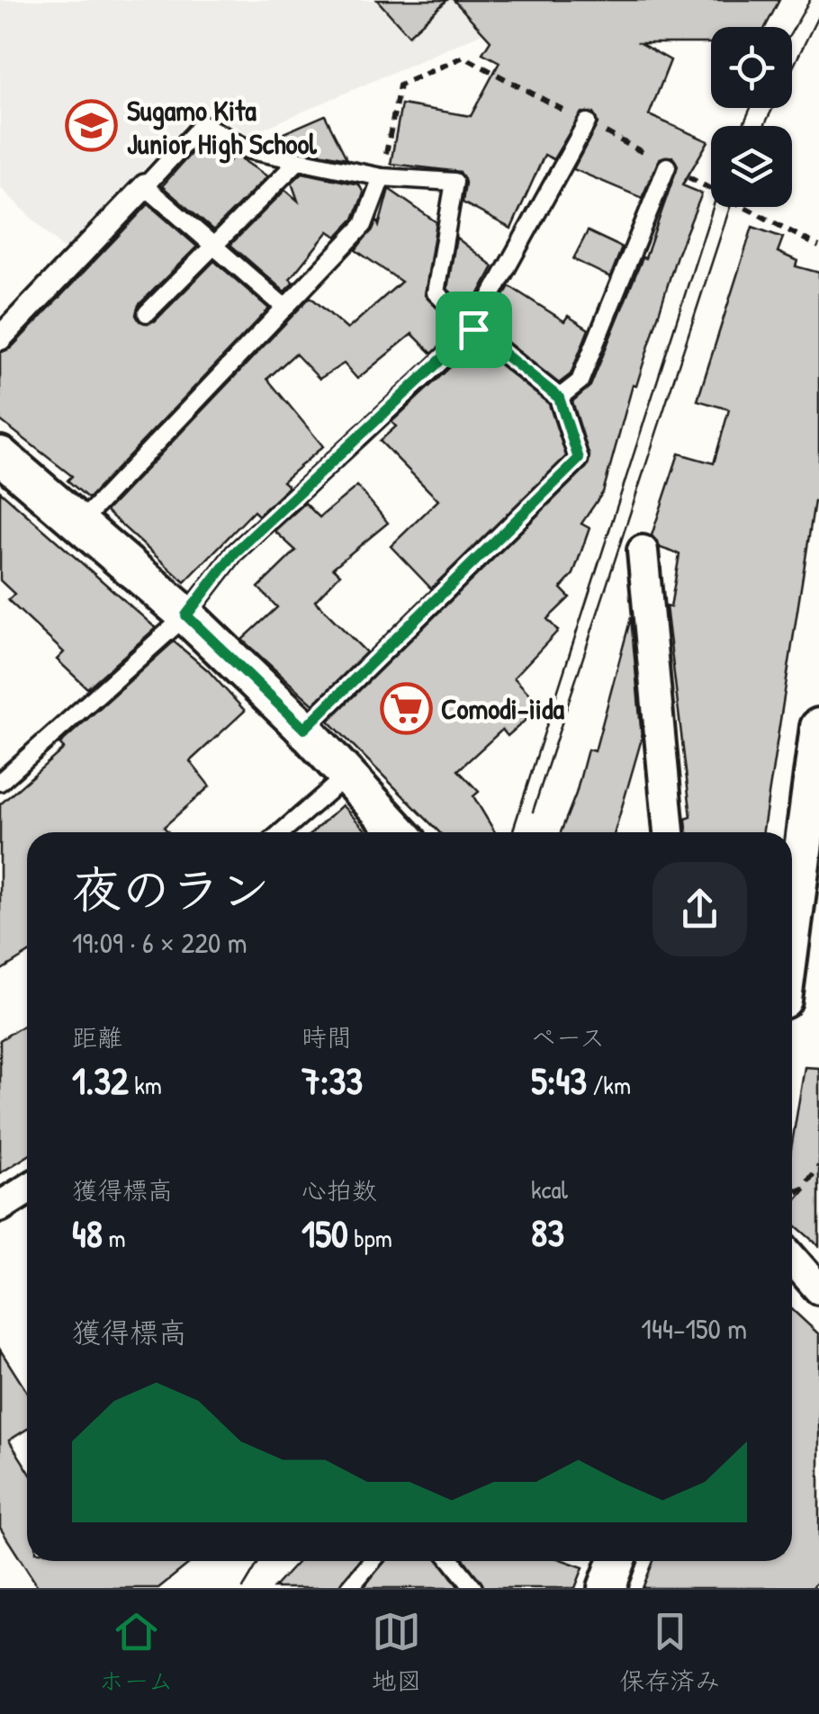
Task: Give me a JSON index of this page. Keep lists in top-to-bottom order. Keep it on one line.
{"places":{"school or university":["Sugamo Kita Junior High School"],"supermarket":["Comodi-iida"]},"page":{"heading":["夜のラン","19:09 · 6 × 220 m"],"stats":[["距離","1.32 km"],["時間","7:33"],["ペース","5:43 /km"],["獲得標高","48 m"],["心拍数","150 bpm"],["kcal","83"]],"chart":["獲得標高","144–150 m"],"tabs":["ホーム","地図","保存済み"]}}
